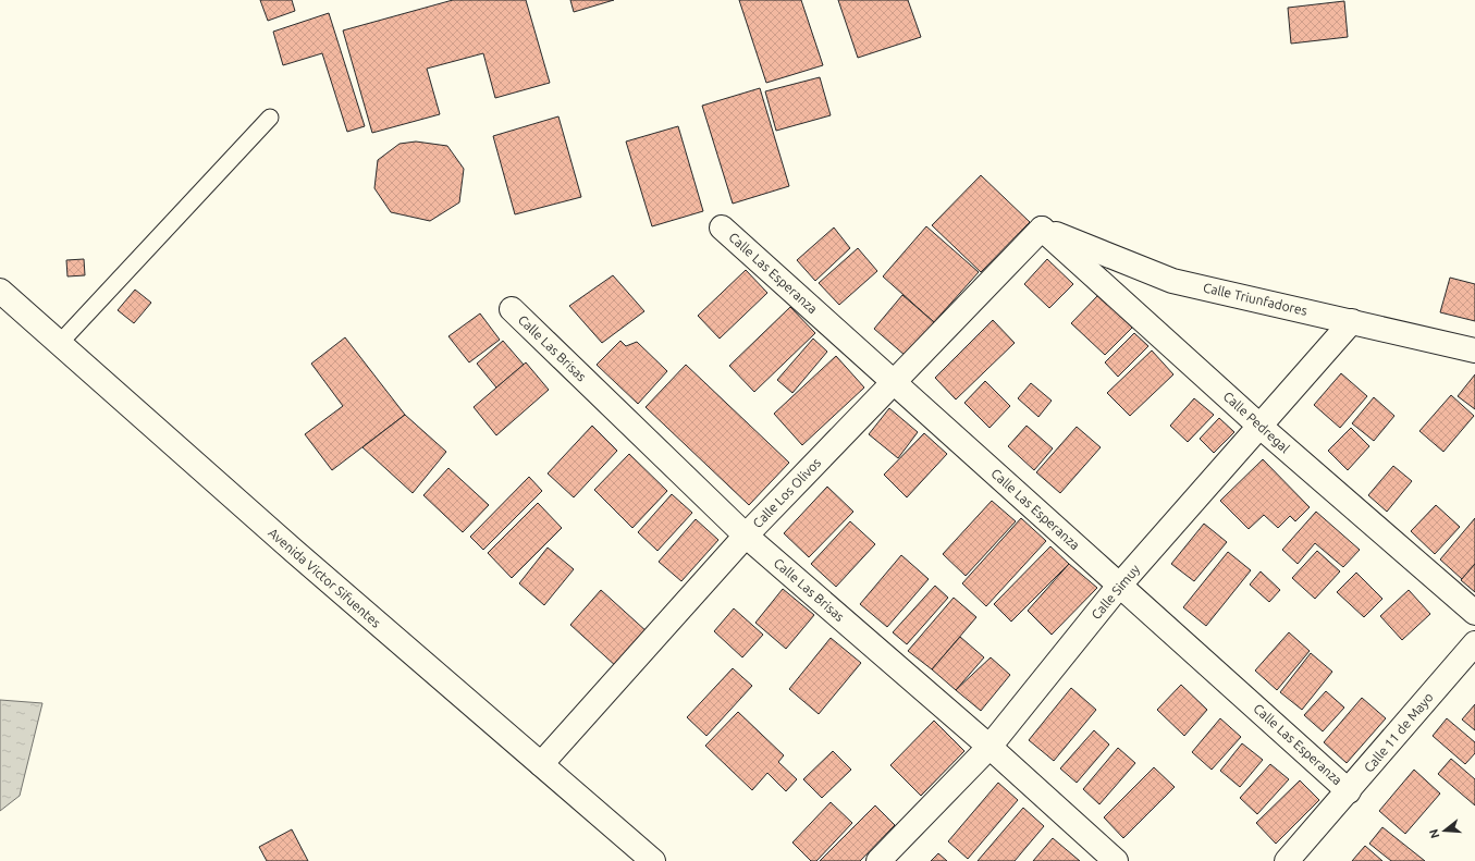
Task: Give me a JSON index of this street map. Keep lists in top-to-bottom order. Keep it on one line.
{"streets":{"main road":["Calle Las Esperanza","Calle Triunfadores","Calle Las Brisas","Calle Pedregal","Calle Los Olivos","Avenida Victor Sifuentes","Calle Simuy","Calle 11 de Mayo"]},"crossings":[["Calle Las Esperanza","Calle Los Olivos"],["Calle Las Esperanza","Calle Simuy"],["Calle Las Esperanza","Calle 11 de Mayo"],["Calle Triunfadores","Calle Pedregal"],["Calle Triunfadores","Calle Los Olivos"],["Calle Triunfadores","Calle Simuy"],["Calle Las Brisas","Calle Los Olivos"],["Calle Las Brisas","Calle Simuy"],["Calle Pedregal","Calle Los Olivos"],["Calle Pedregal","Calle Simuy"],["Calle Los Olivos","Avenida Victor Sifuentes"]],"north":"left"}
